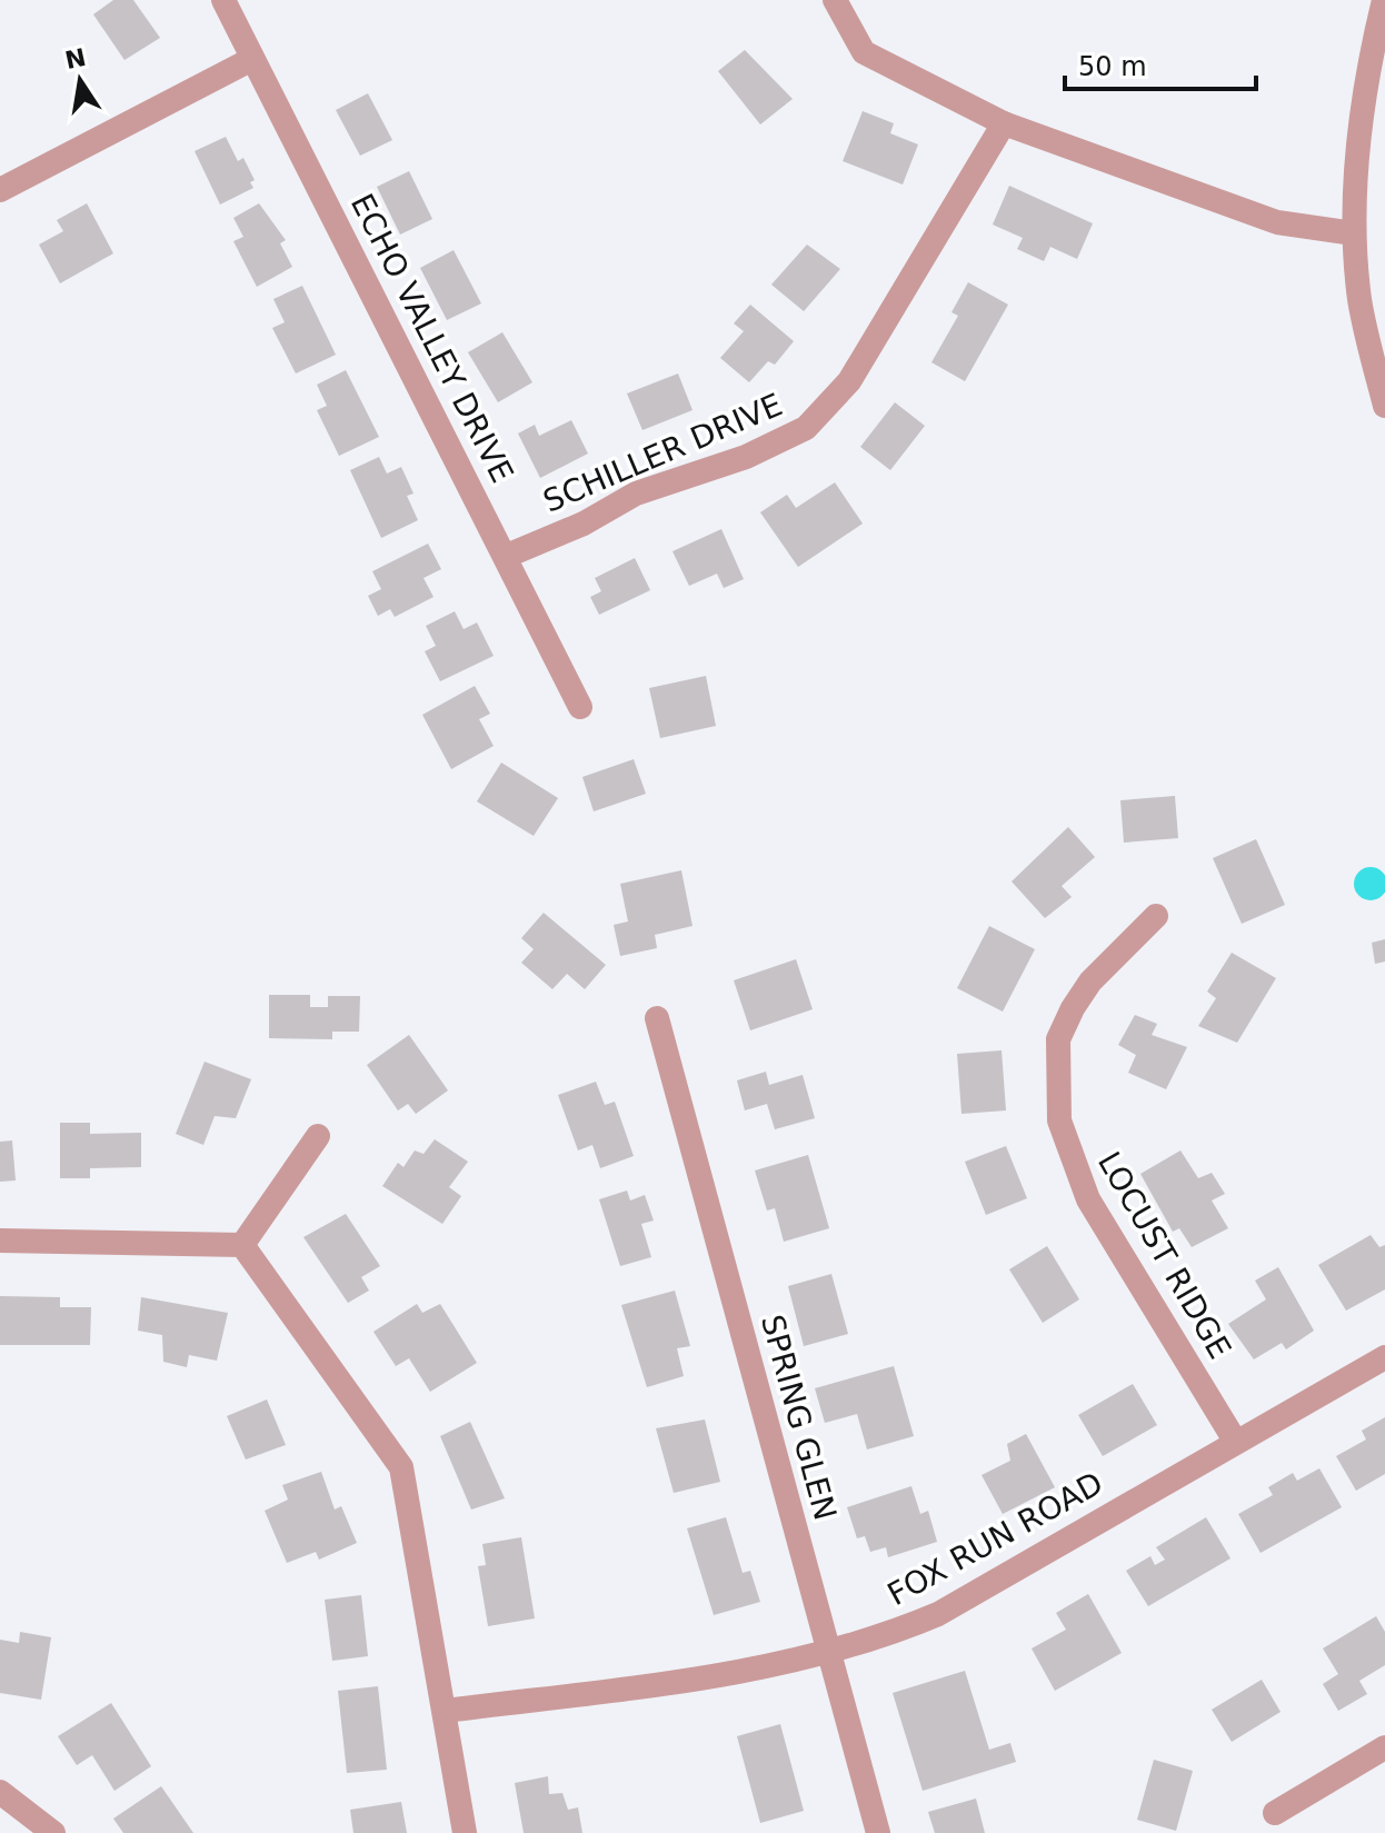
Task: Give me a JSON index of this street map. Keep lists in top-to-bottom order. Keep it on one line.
{"streets":{"street":["ECHO VALLEY DRIVE","SCHILLER DRIVE","LOCUST RIDGE","SPRING GLEN","FOX RUN ROAD"]},"crossings":[["ECHO VALLEY DRIVE","SCHILLER DRIVE"],["LOCUST RIDGE","FOX RUN ROAD"],["SPRING GLEN","FOX RUN ROAD"]],"scale_bar":"50 m","north":"top"}
